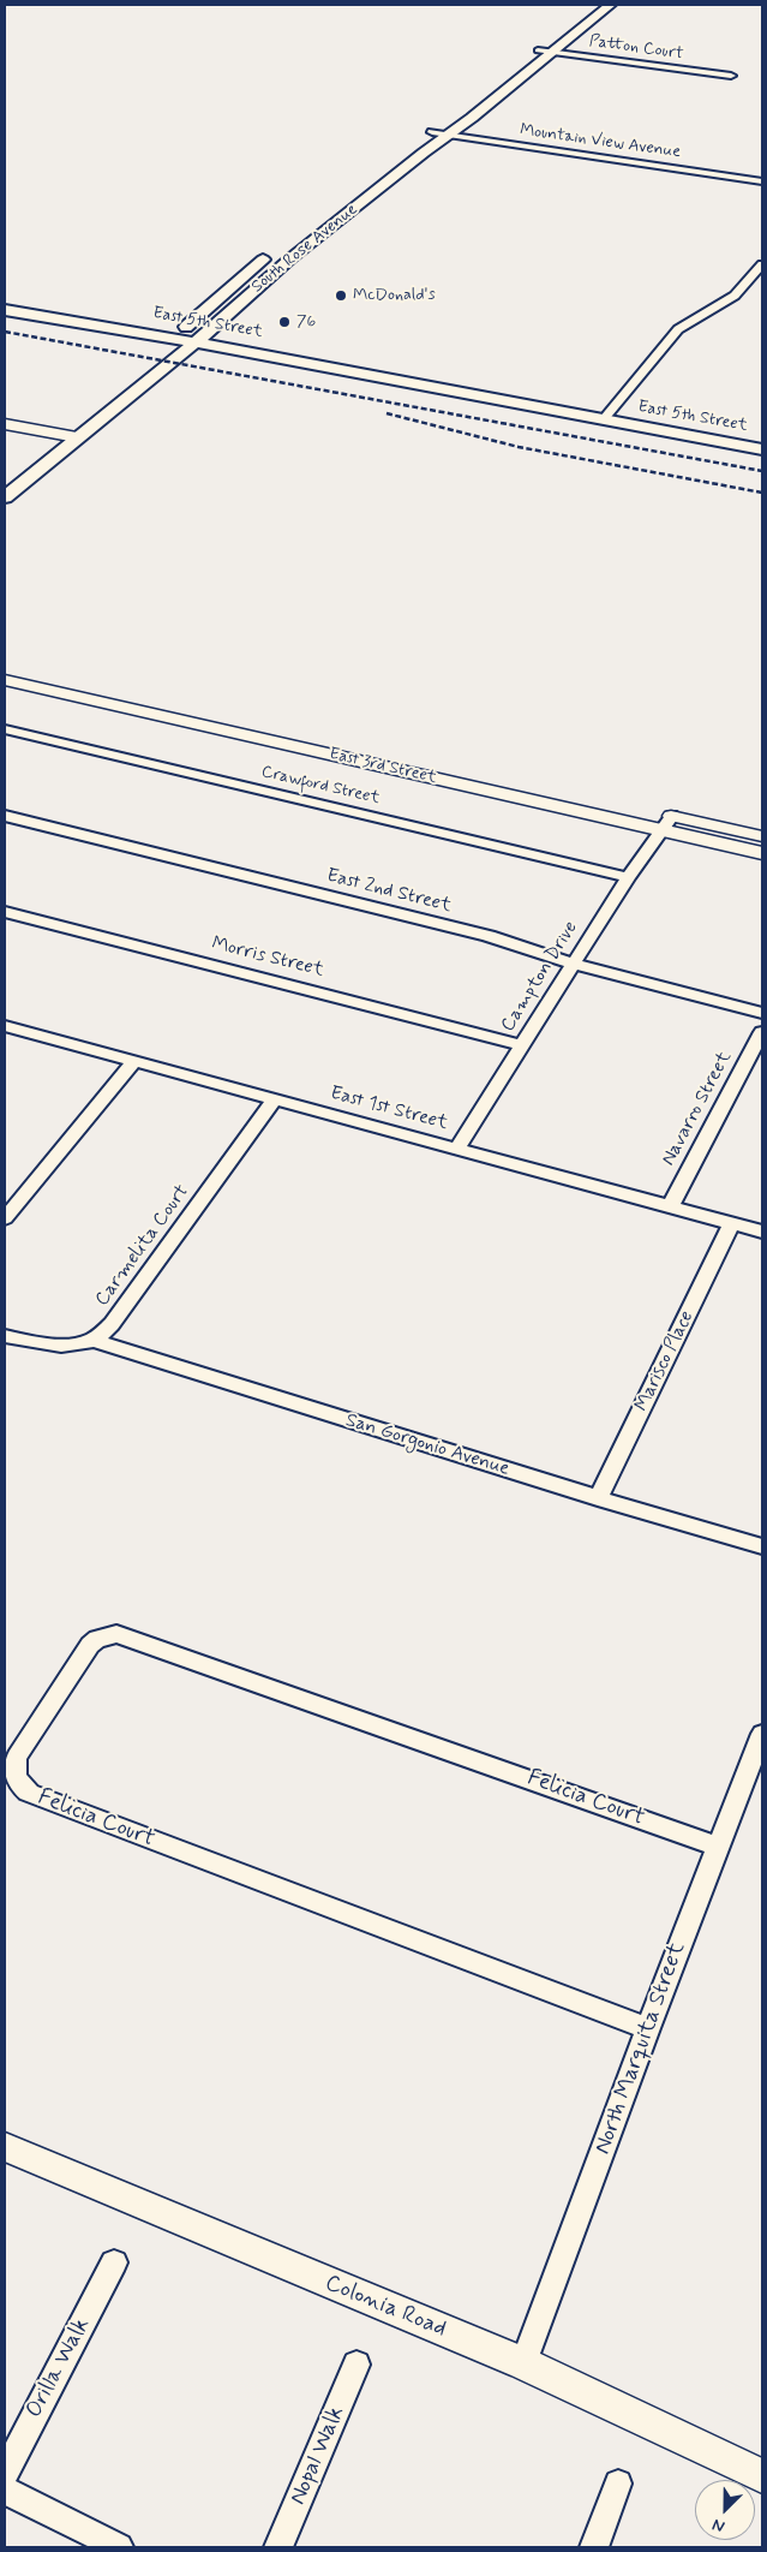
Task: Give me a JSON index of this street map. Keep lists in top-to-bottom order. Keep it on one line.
{"streets":{"main road":["South Rose Avenue","East 5th Street"],"street":["Patton Court","Mountain View Avenue","East 3rd Street","Crawford Street","East 2nd Street","Morris Street","Campton Drive","East 1st Street","Navarro Street","Carmelita Court","Marisco Place","San Gorgonio Avenue","Felicia Court","North Marquita Street","Colonia Road","Orilla Walk","Nopal Walk"]},"crossings":[["Patton Court","South Rose Avenue"],["Mountain View Avenue","South Rose Avenue"],["South Rose Avenue","East 5th Street"],["East 3rd Street","Campton Drive"],["Crawford Street","Campton Drive"],["East 2nd Street","Campton Drive"],["Morris Street","Campton Drive"],["Campton Drive","East 1st Street"],["East 1st Street","Navarro Street"],["East 1st Street","Carmelita Court"],["East 1st Street","Marisco Place"],["Carmelita Court","San Gorgonio Avenue"],["Marisco Place","San Gorgonio Avenue"],["Felicia Court","North Marquita Street"],["North Marquita Street","Colonia Road"]],"places":["McDonald's","76"],"north":"bottom left"}
